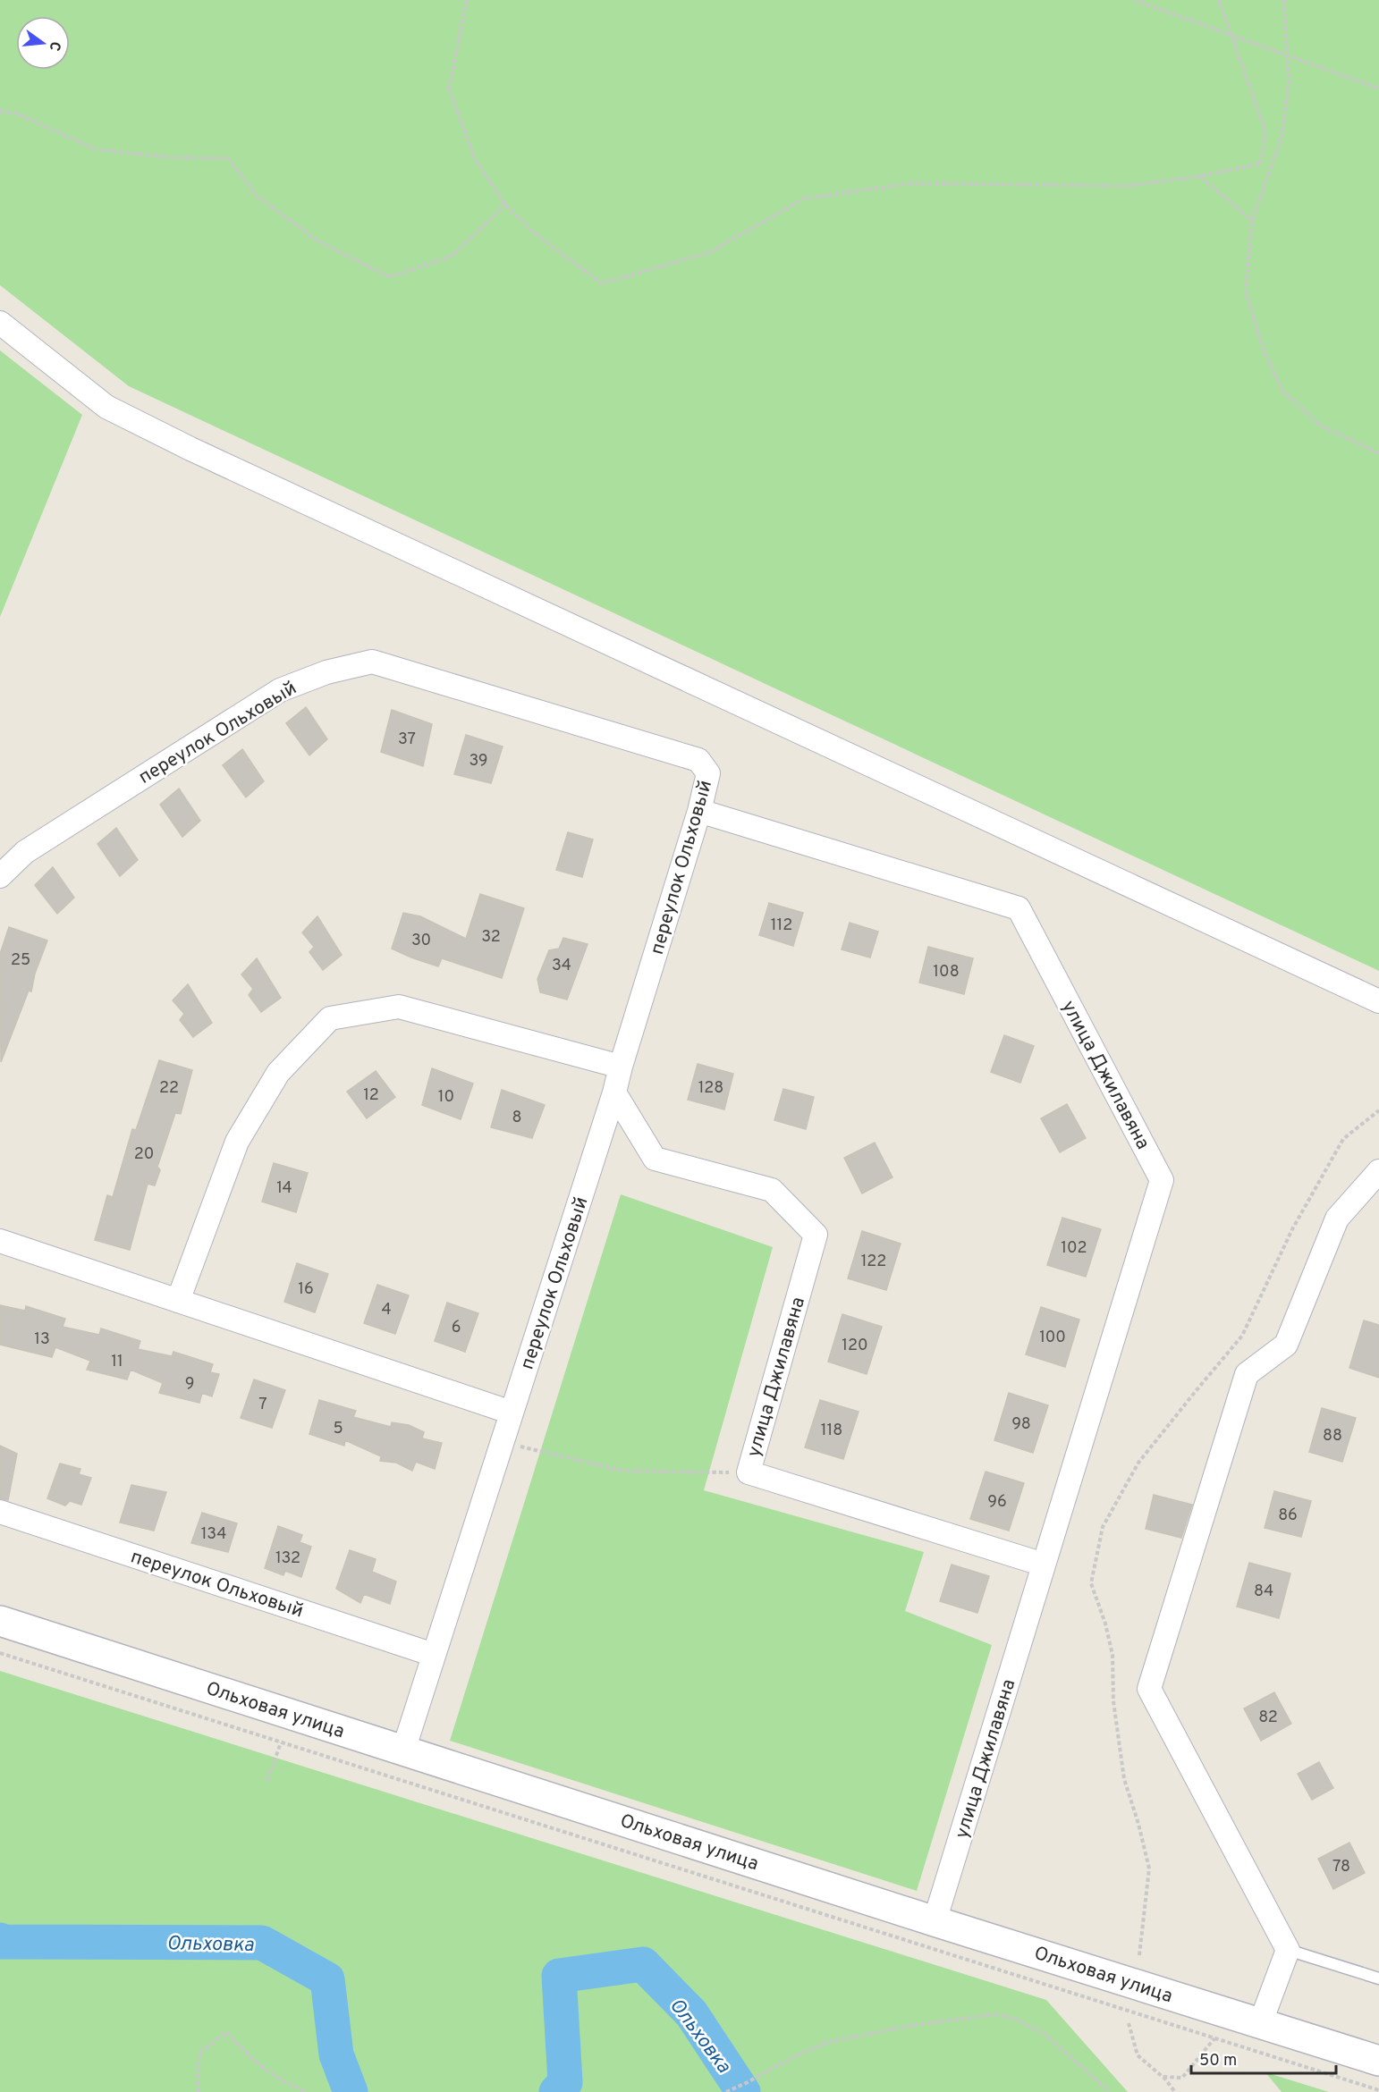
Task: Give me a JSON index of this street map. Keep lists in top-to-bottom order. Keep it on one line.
{"streets":{"main road":["Ольховая улица"],"street":["переулок Ольховый","улица Джилавяна"]},"crossings":[["переулок Ольховый","улица Джилавяна"],["переулок Ольховый","Ольховая улица"],["улица Джилавяна","Ольховая улица"]],"water":["Ольховка"],"house_numbers":["37","39","112","32","30","25","34","108","22","128","12","10","8","20","14","102","122","16","4","6","100","13","120","11","9","7","98","5","118","88","96","86","134","132","84","82","78"],"scale_bar":"50 m","north":"right"}
